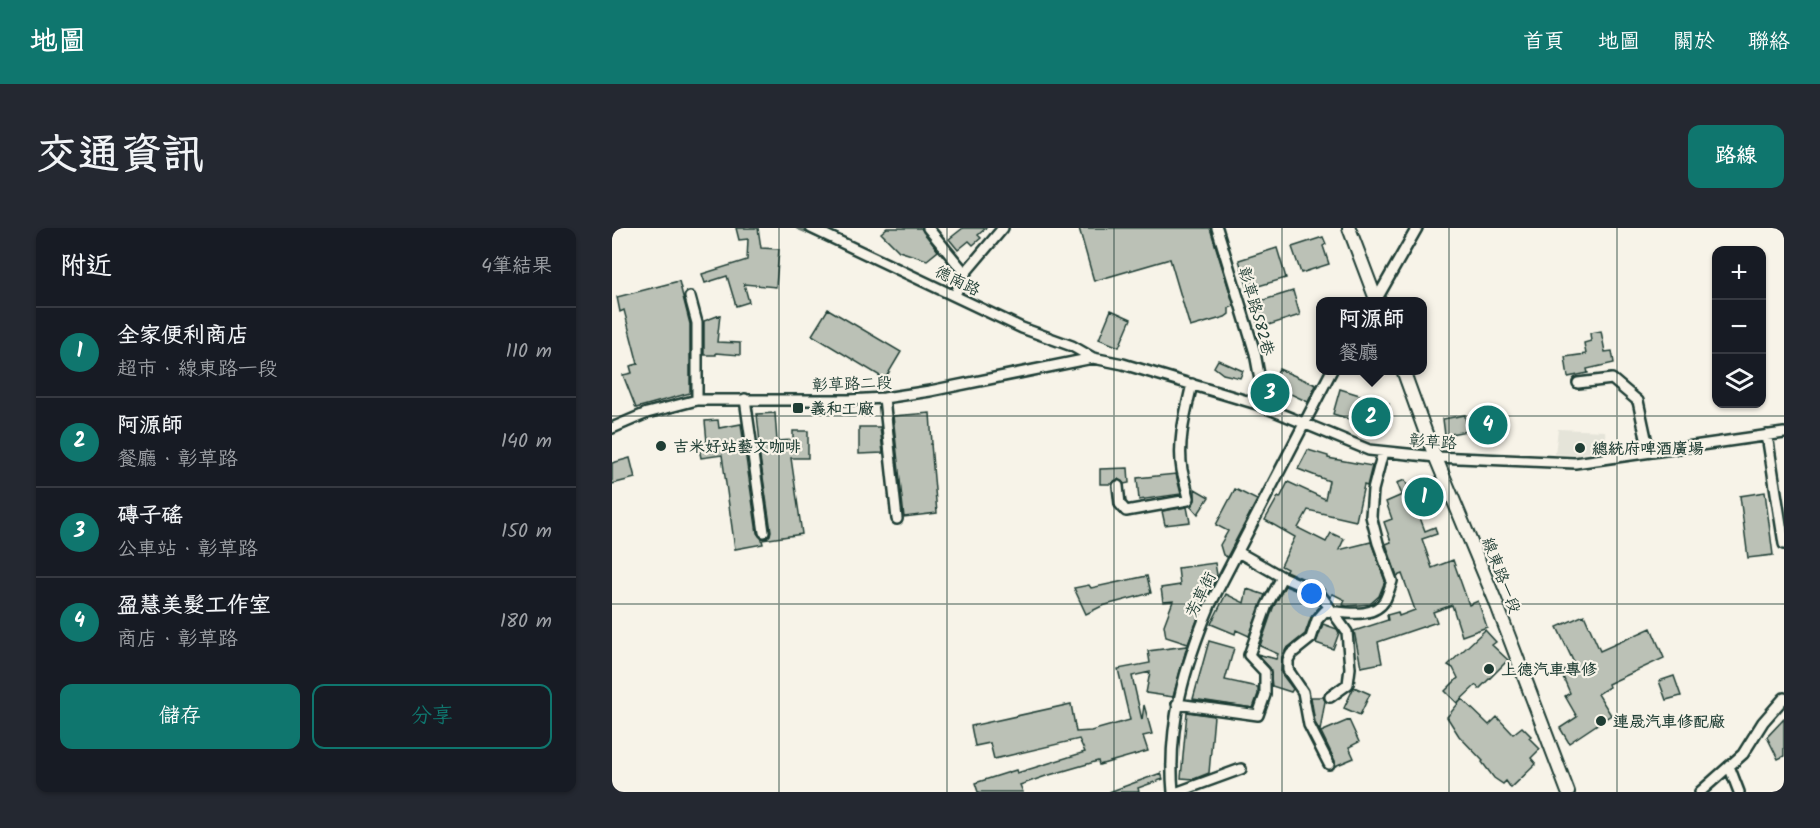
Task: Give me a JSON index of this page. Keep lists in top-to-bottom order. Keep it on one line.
{"streets":{"main road":["線東路一段"],"street":["德南路","彰草路582巷","彰草路二段","彰草路","芳草街"]},"crossings":[["德南路","彰草路二段"],["德南路","彰草路"],["彰草路582巷","彰草路"],["彰草路二段","彰草路"],["彰草路","線東路一段"],["彰草路","芳草街"]],"places":{"transit":["義和工廠"],"other":["吉米好站藝文咖啡","總統府啤酒廣場","上德汽車專修","連晟汽車修配廠"]},"page":{"header":"地圖","nav":["首頁","地圖","關於","聯絡"],"title":"交通資訊","buttons":["路線",["儲存","分享"]],"heading":["附近","4筆結果"],"map_buttons":["+","−"],"popup":["阿源師","餐廳"],"list":[{"mark":"1","name":"全家便利商店","note":"超市 · 線東路一段","value":"110 m"},{"mark":"2","name":"阿源師","note":"餐廳 · 彰草路","value":"140 m"},{"mark":"3","name":"磚子磘","note":"公車站 · 彰草路","value":"150 m"},{"mark":"4","name":"盈慧美髮工作室","note":"商店 · 彰草路","value":"180 m"}],"pins":["3","2","4","1"]}}
